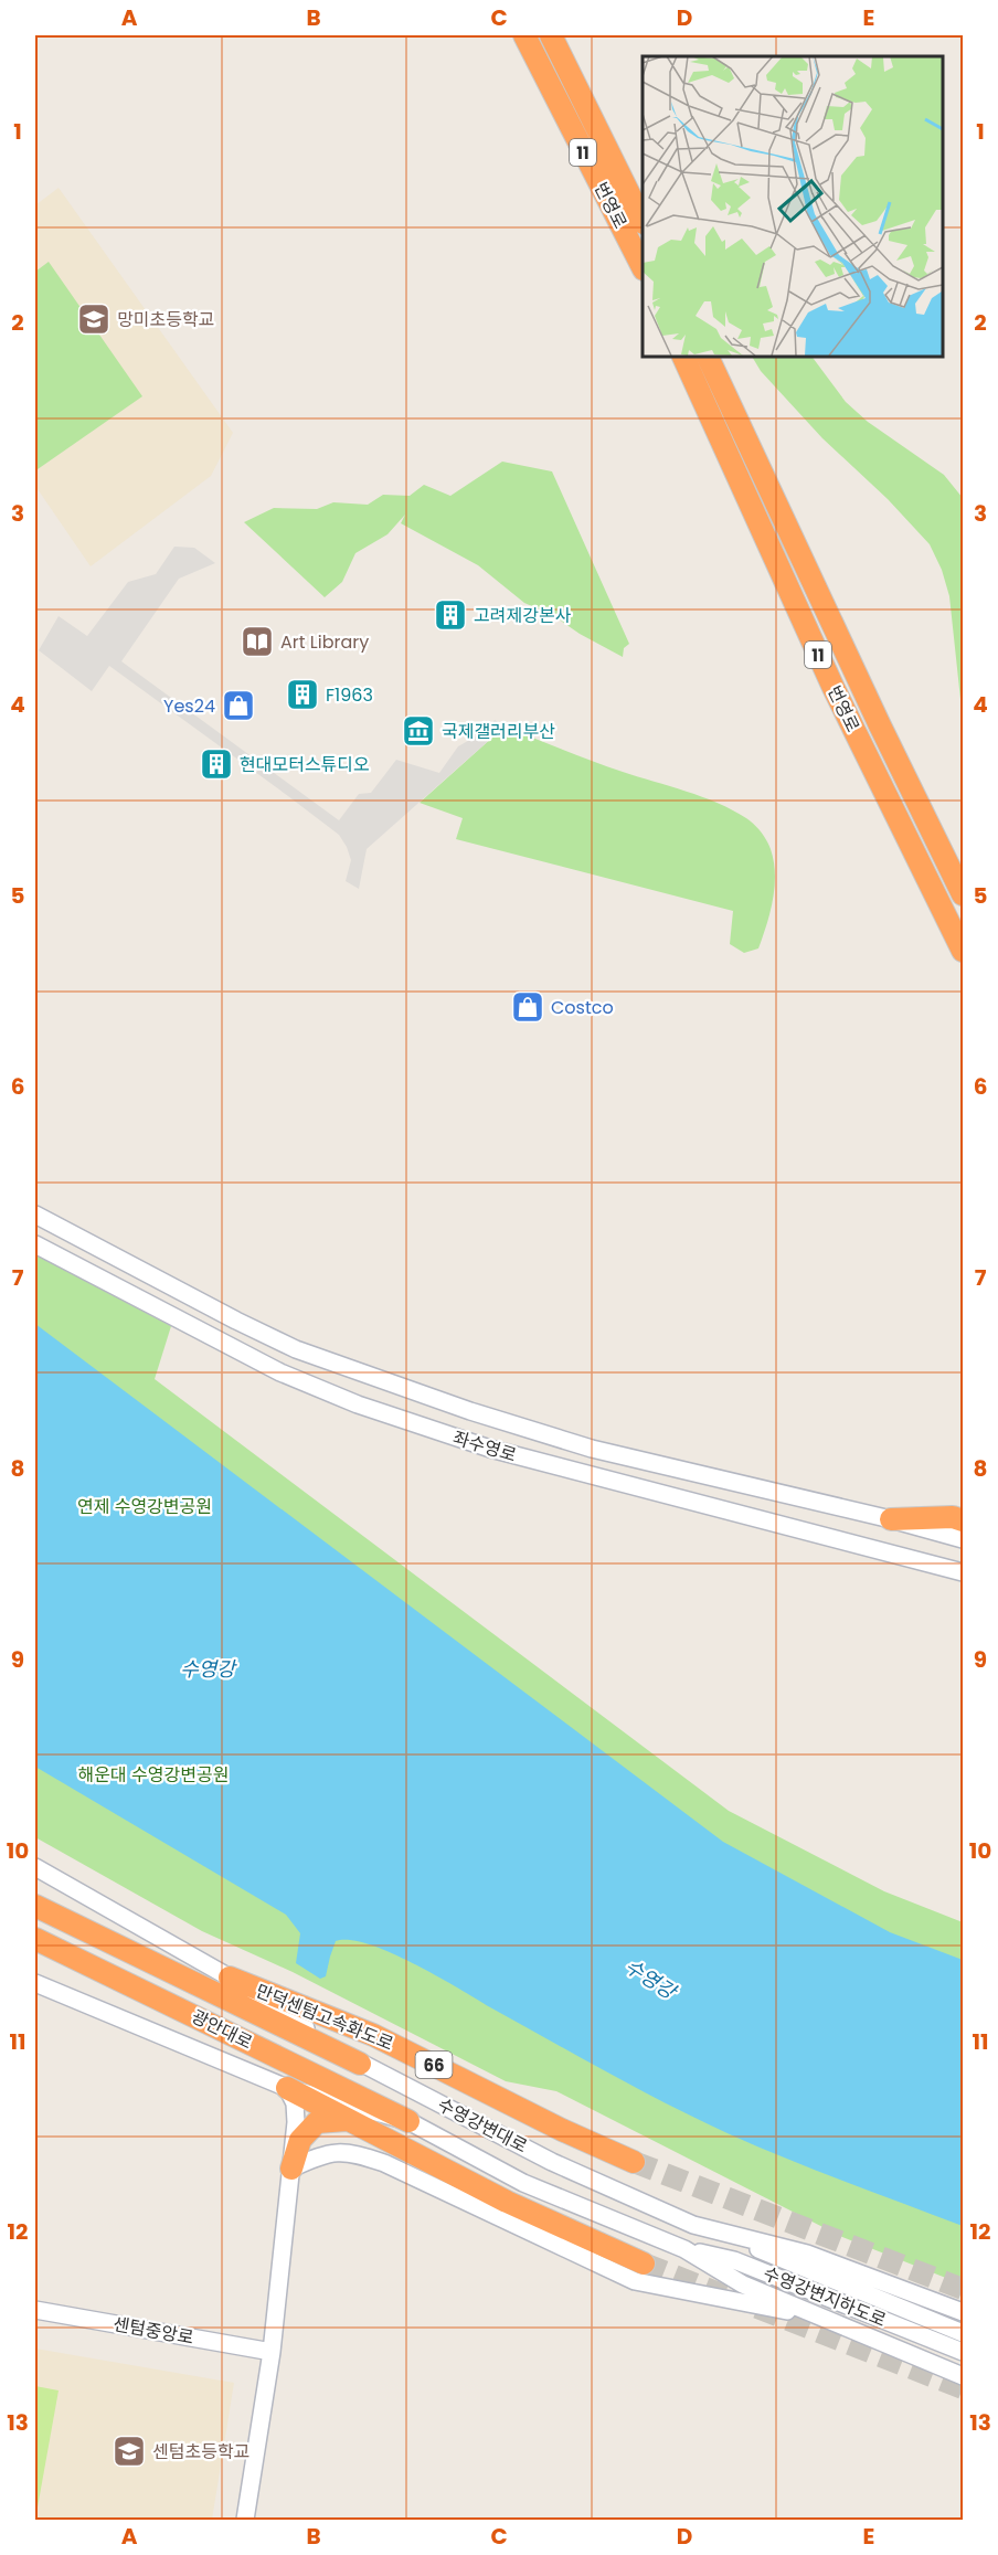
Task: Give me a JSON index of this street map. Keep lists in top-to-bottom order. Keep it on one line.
{"streets":{"highway":["11","번영로","만덕센텀고속화도로","광안대로","66"],"main road":["좌수영로","수영강변대로","수영강변지하도로","센텀중앙로"]},"crossings":[["만덕센텀고속화도로","수영강변대로"],["광안대로","수영강변대로"],["수영강변대로","수영강변지하도로"]],"water":["수영강"],"parks":["연제 수영강변공원","해운대 수영강변공원"],"places":{"school or university":["망미초등학교","센텀초등학교"],"building":["고려제강본사","F1963","현대모터스튜디오"],"library":["Art Library"],"shop":["Yes24","Costco"],"museum":["국제갤러리부산"]},"grid":{"columns":["A","B","C","D","E"],"rows":["1","2","3","4","5","6","7","8","9","10","11","12","13"]}}
